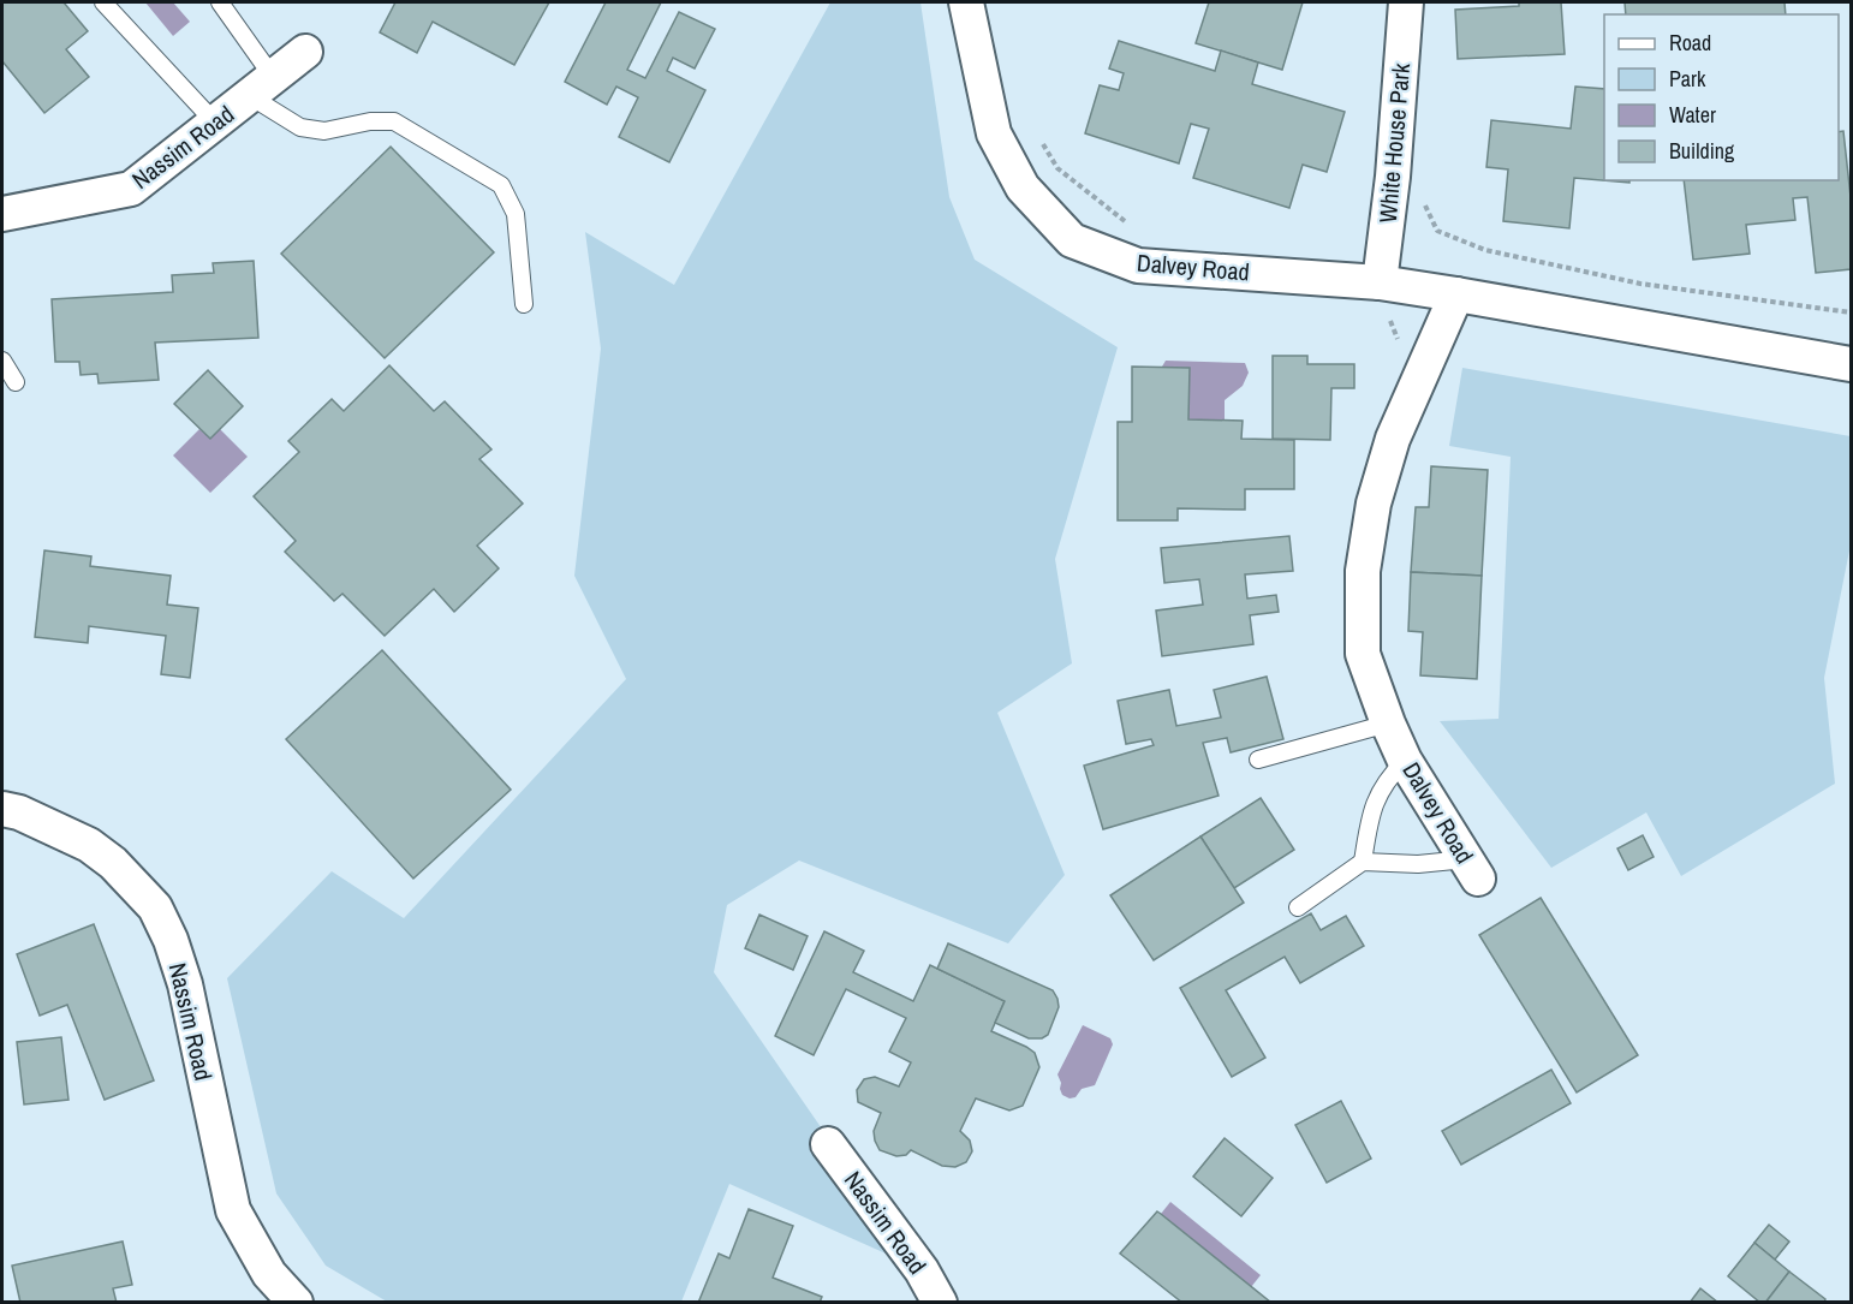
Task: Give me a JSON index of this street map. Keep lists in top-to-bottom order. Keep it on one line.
{"streets":{"street":["White House Park","Nassim Road","Dalvey Road"]},"crossings":[["White House Park","Dalvey Road"]],"legend":["Road","Park","Water","Building"]}
